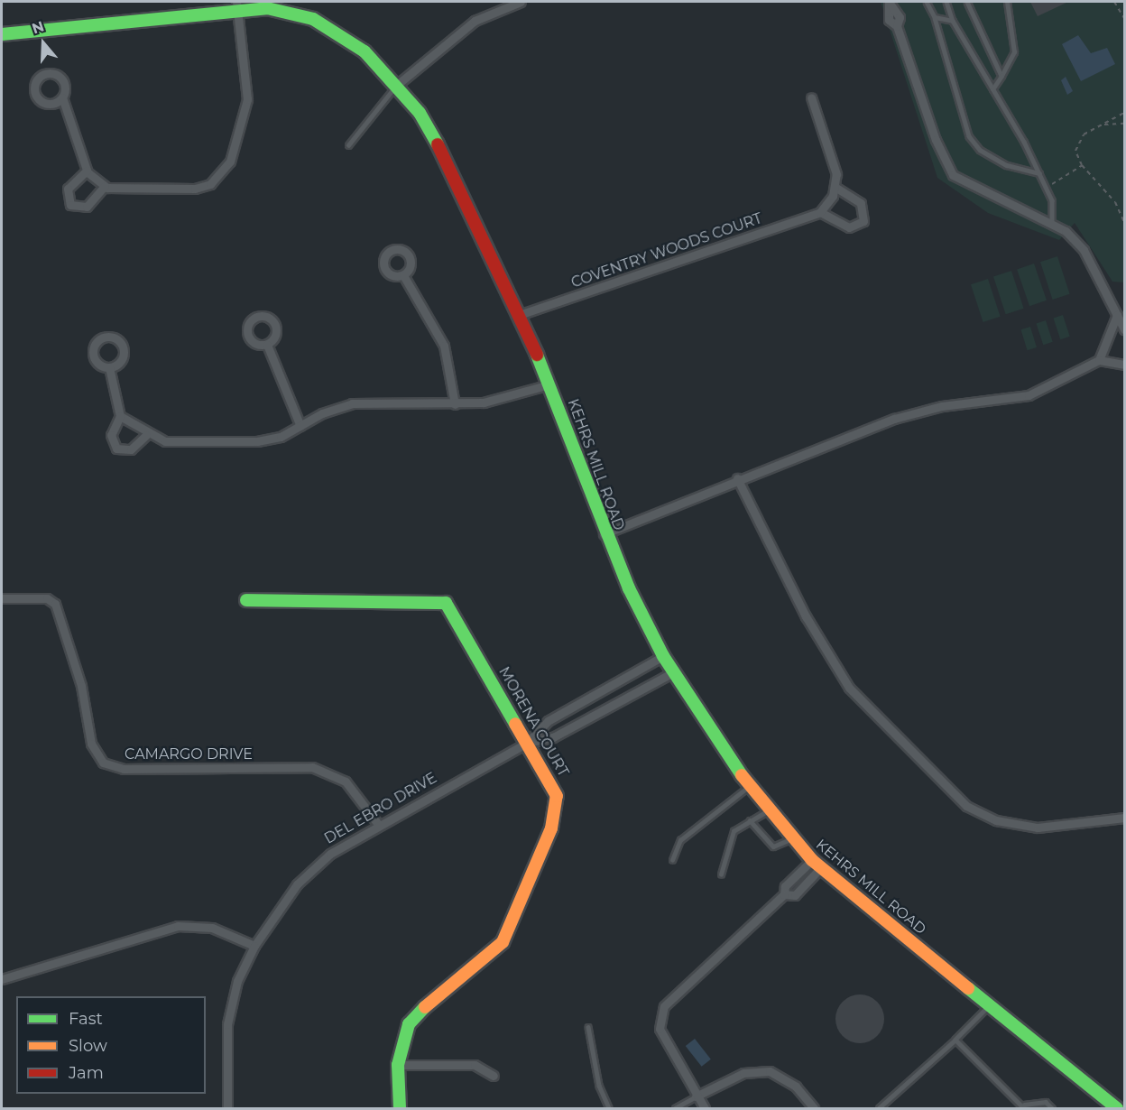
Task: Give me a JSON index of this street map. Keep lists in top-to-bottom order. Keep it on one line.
{"streets":{"main road":["KEHRS MILL ROAD","MORENA COURT"],"street":["COVENTRY WOODS COURT","CAMARGO DRIVE","DEL EBRO DRIVE"]},"crossings":[["COVENTRY WOODS COURT","KEHRS MILL ROAD"],["KEHRS MILL ROAD","DEL EBRO DRIVE"],["MORENA COURT","DEL EBRO DRIVE"],["CAMARGO DRIVE","DEL EBRO DRIVE"]],"legend":["Fast","Slow","Jam"],"north":"top"}
